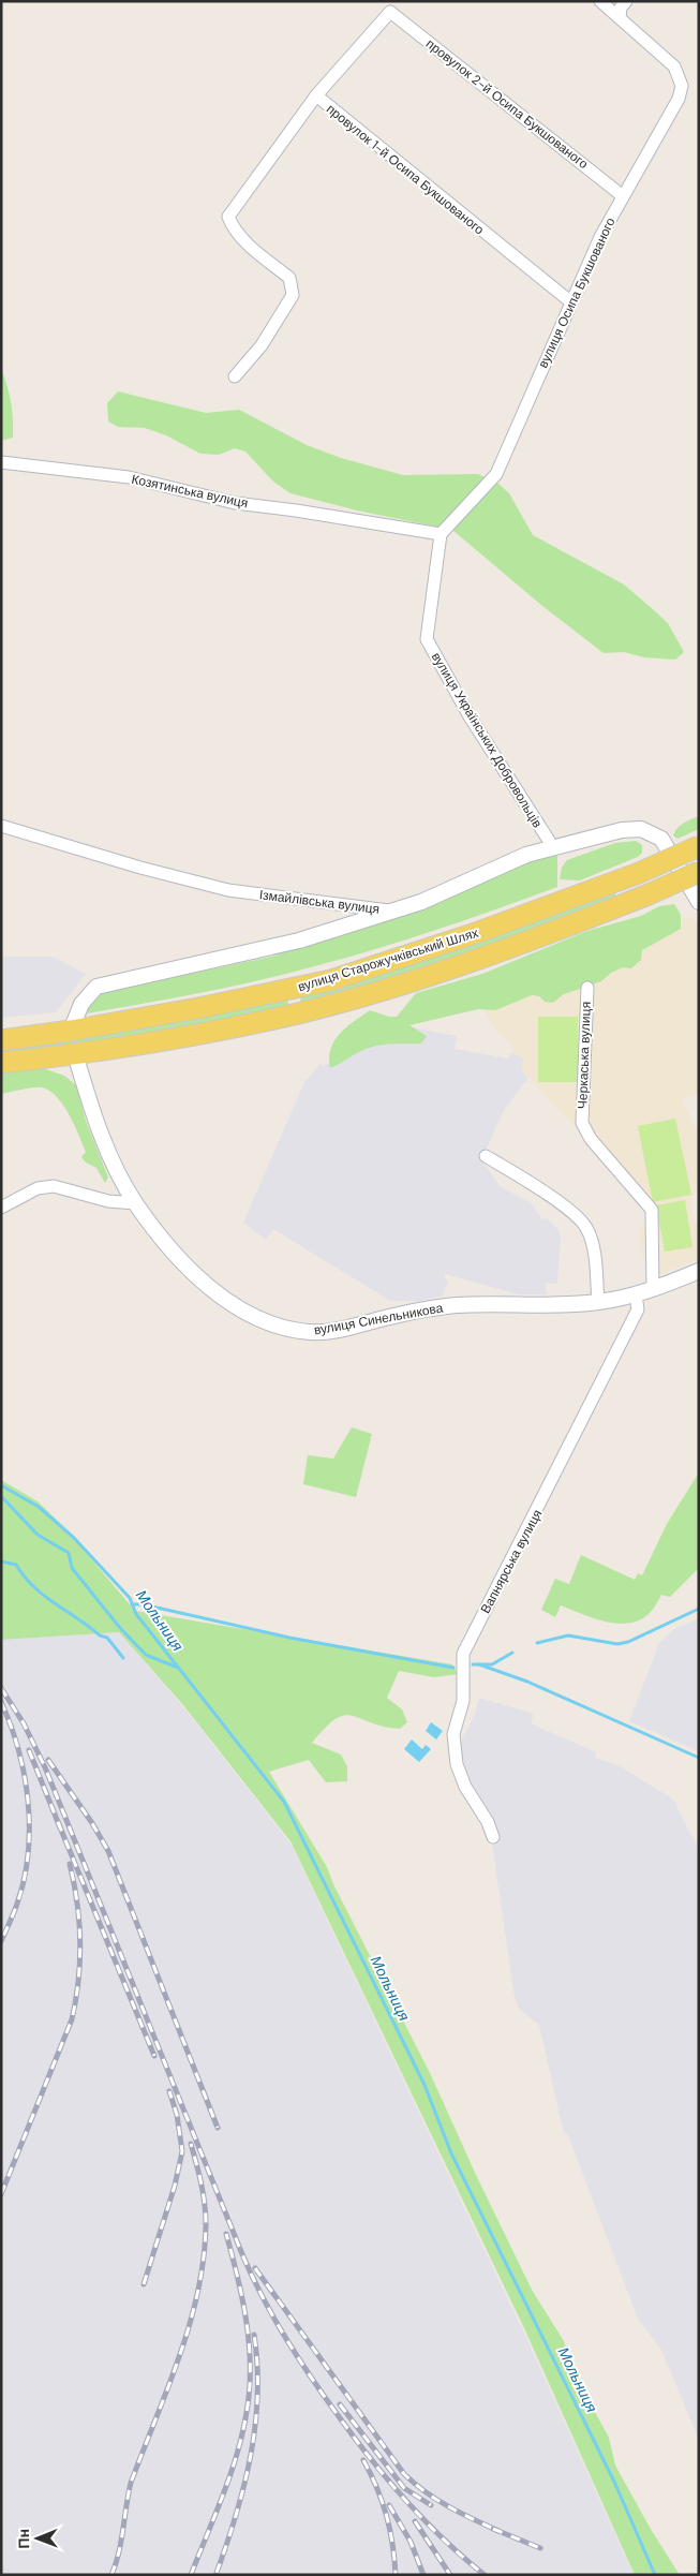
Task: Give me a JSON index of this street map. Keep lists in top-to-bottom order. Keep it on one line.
{"streets":{"main road":["вулиця Старожучківський Шлях"],"street":["провулок 2-й Осипа Букшованого","провулок 1-й Осипа Букшованого","вулиця Осипа Букшованого","Козятинська вулиця","вулиця Українських Добровольців","Ізмайлівська вулиця","Черкаська вулиця","вулиця Синельникова","Вапнярська вулиця"]},"crossings":[["провулок 2-й Осипа Букшованого","провулок 1-й Осипа Букшованого"],["провулок 2-й Осипа Букшованого","вулиця Осипа Букшованого"],["провулок 1-й Осипа Букшованого","вулиця Осипа Букшованого"],["вулиця Осипа Букшованого","Козятинська вулиця"],["вулиця Осипа Букшованого","вулиця Українських Добровольців"],["Козятинська вулиця","вулиця Українських Добровольців"],["вулиця Українських Добровольців","Ізмайлівська вулиця"],["вулиця Старожучківський Шлях","вулиця Синельникова"],["Черкаська вулиця","вулиця Синельникова"],["вулиця Синельникова","Вапнярська вулиця"]],"water":["Мольниця"],"north":"left"}
